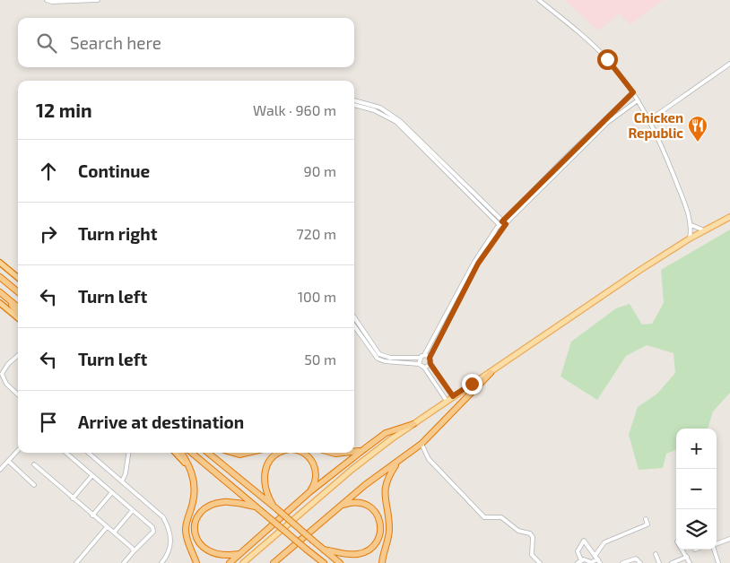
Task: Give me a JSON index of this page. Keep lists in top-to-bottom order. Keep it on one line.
{"places":{"restaurant":["Chicken Republic"]},"page":{"search":"Search here","heading":["12 min","Walk · 960 m"],"list":[["Continue","90 m"],["Turn right","720 m"],["Turn left","100 m"],["Turn left","50 m"],"Arrive at destination"],"map_buttons":["+","−"]}}
